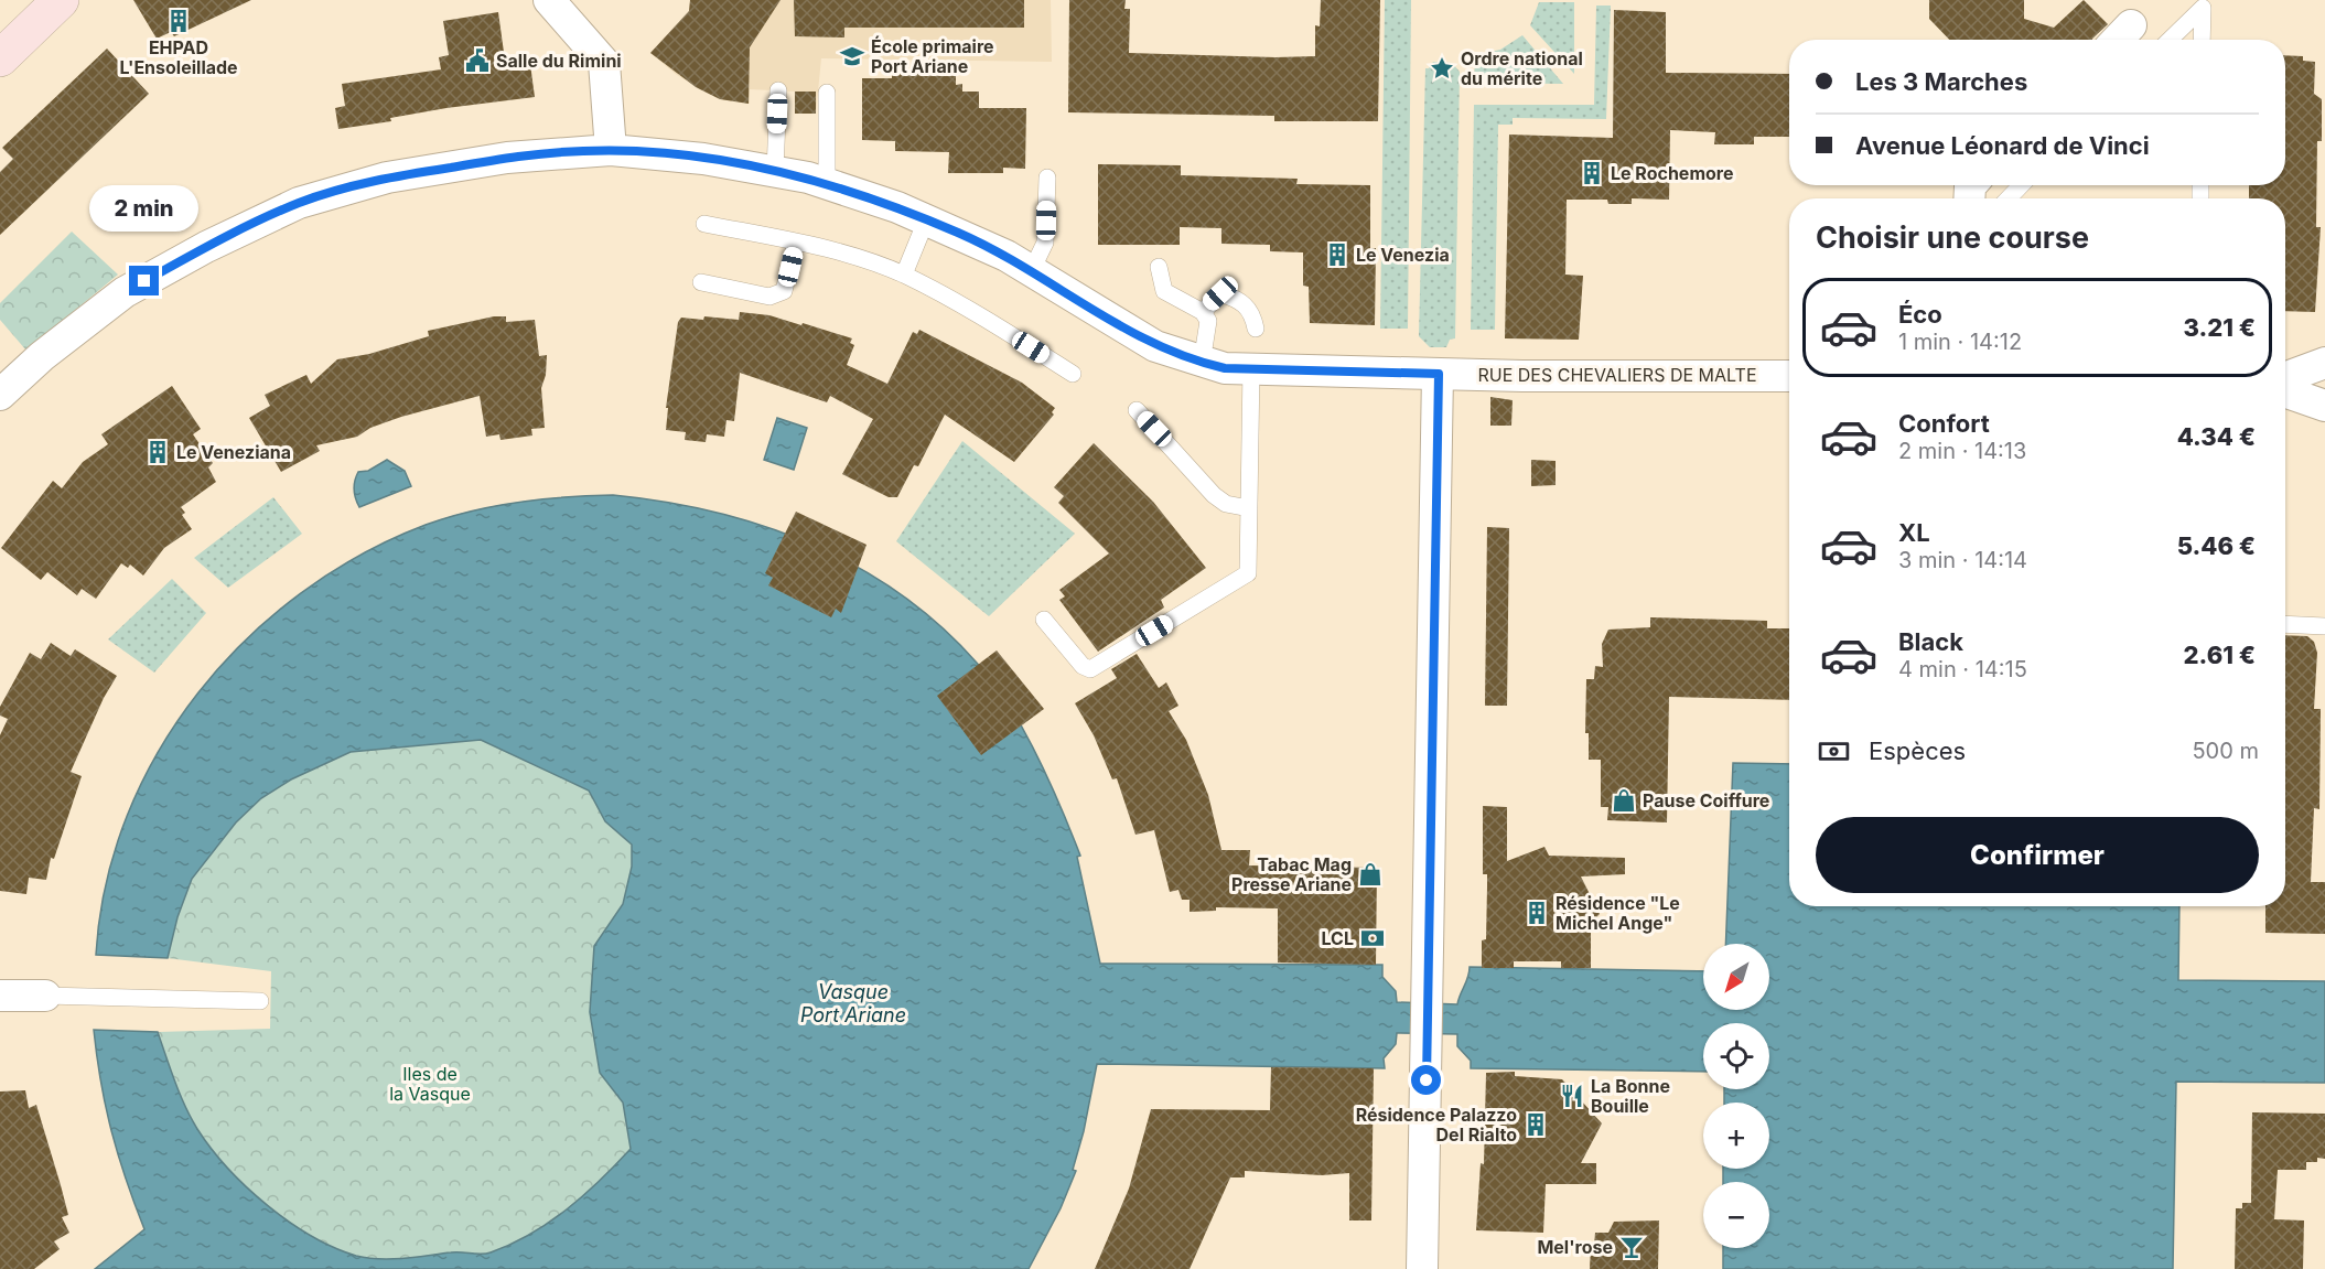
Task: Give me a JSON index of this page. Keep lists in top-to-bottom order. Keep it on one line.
{"streets":{"street":["RUE DES CHEVALIERS DE MALTE"]},"water":["Vasque Port Ariane"],"parks":["Iles de la Vasque"],"places":{"building":["EHPAD L'Ensoleillade","Le Rochemore","Le Venezia","Le Veneziana","Résidence \"Le Michel Ange\"","Résidence Palazzo Del Rialto"],"school or university":["École primaire Port Ariane"],"public building":["Salle du Rimini"],"place":["Ordre national du mérite"],"shop":["Pause Coiffure","Tabac Mag Presse Ariane"],"bank":["LCL"],"restaurant":["La Bonne Bouille"],"bar":["Mel'rose"]},"north":"bottom left","page":{"banner":["Les 3 Marches","Avenue Léonard de Vinci"],"bubble":"2 min","heading":"Choisir une course","list":[{"name":"Éco","note":"1 min · 14:12","value":"3.21 €"},{"name":"Confort","note":"2 min · 14:13","value":"4.34 €"},{"name":"XL","note":"3 min · 14:14","value":"5.46 €"},{"name":"Black","note":"4 min · 14:15","value":"2.61 €"}],"pay":["Espèces","500 m"],"buttons":"Confirmer","map_buttons":["+","−"]}}
